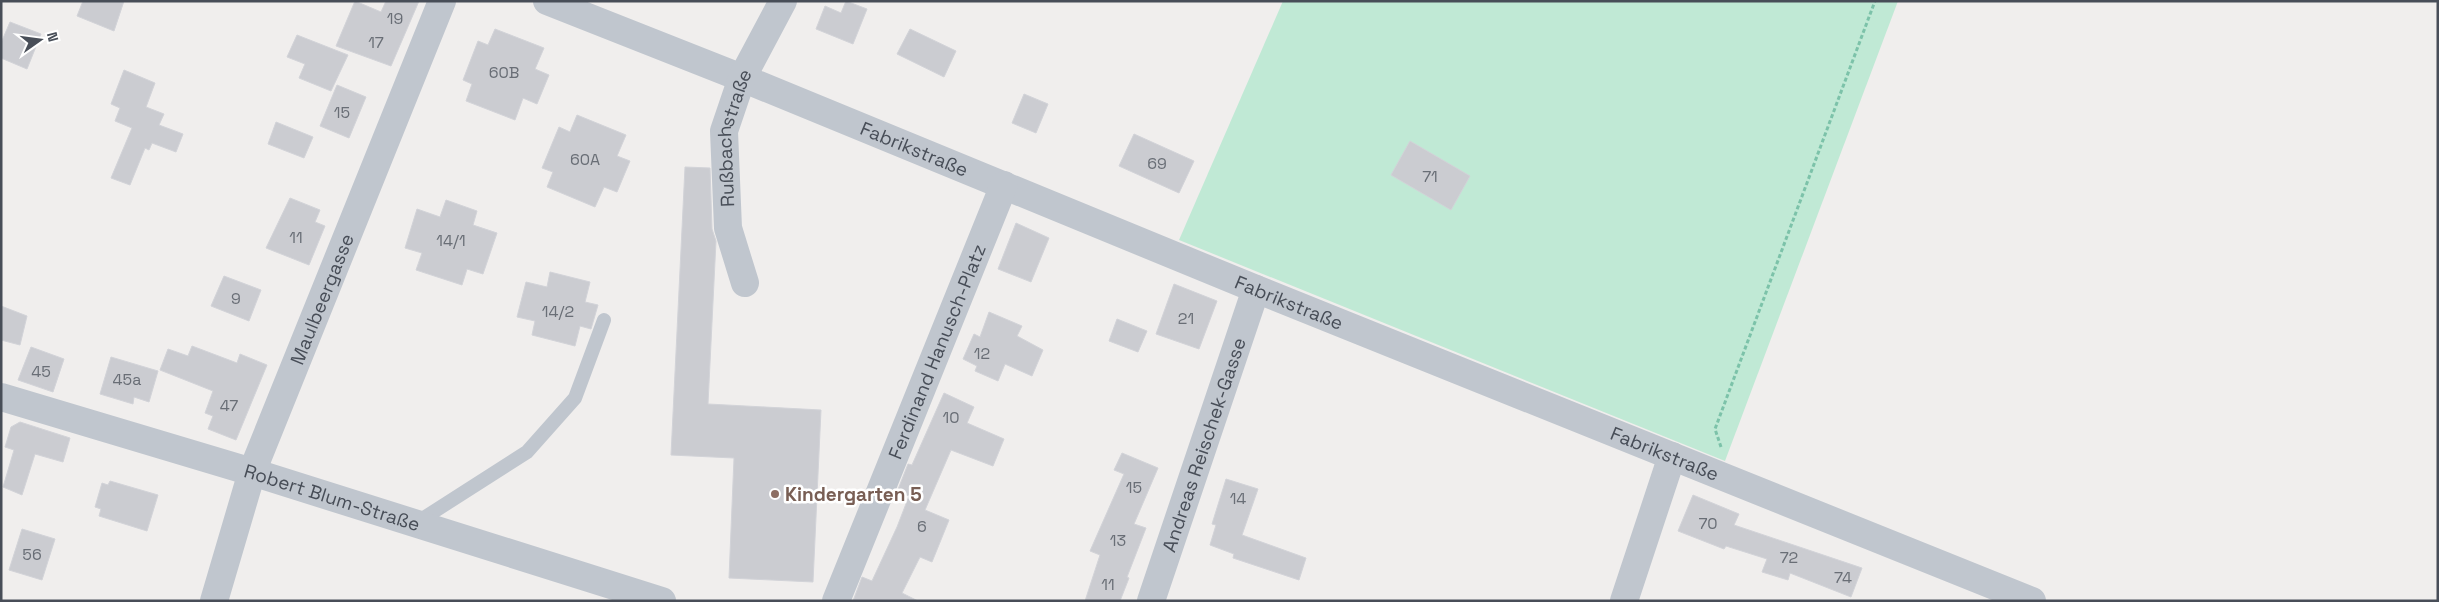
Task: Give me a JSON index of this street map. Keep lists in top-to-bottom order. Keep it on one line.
{"streets":{"street":["Rußbachstraße","Fabrikstraße","Maulbeergasse","Ferdinand Hanusch-Platz","Andreas Reischek-Gasse","Robert Blum-Straße"]},"crossings":[["Rußbachstraße","Fabrikstraße"],["Fabrikstraße","Ferdinand Hanusch-Platz"],["Fabrikstraße","Andreas Reischek-Gasse"],["Maulbeergasse","Robert Blum-Straße"]],"places":["Kindergarten 5"],"house_numbers":["19","17","60B","15","60A","69","71","11","14/1","9","14/2","21","12","45","45a","47","10","15","14","70","6","13","56","72","74","11"],"north":"right"}
